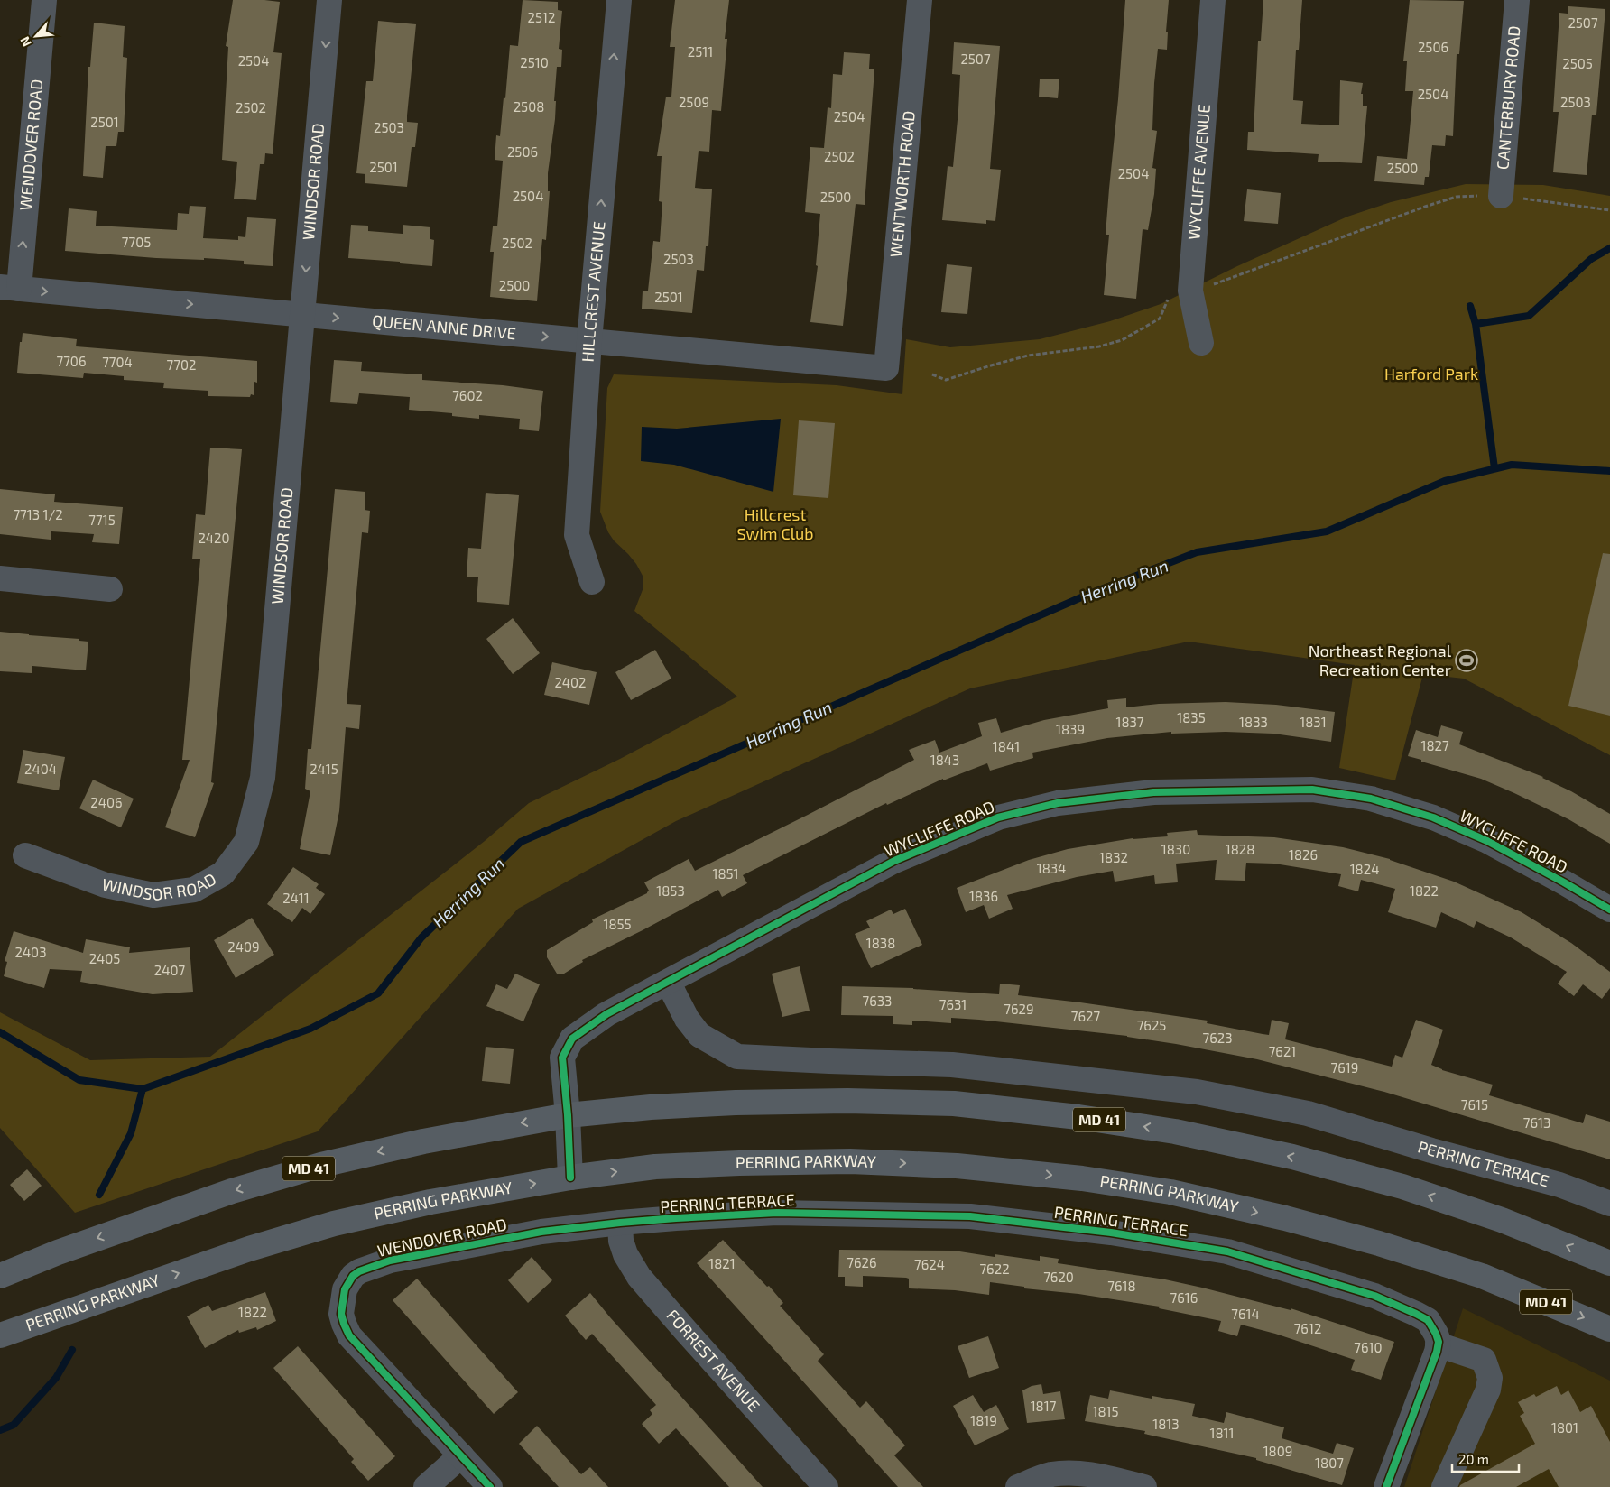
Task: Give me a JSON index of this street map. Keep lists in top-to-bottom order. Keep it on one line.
{"streets":{"main road":["MD 41","PERRING PARKWAY"],"street":["CANTERBURY ROAD","WENDOVER ROAD","WYCLIFFE AVENUE","WINDSOR ROAD","WENTWORTH ROAD","HILLCREST AVENUE","QUEEN ANNE DRIVE","WYCLIFFE ROAD","PERRING TERRACE","FORREST AVENUE"]},"crossings":[["WENDOVER ROAD","QUEEN ANNE DRIVE"],["WENDOVER ROAD","PERRING TERRACE"],["WENDOVER ROAD","FORREST AVENUE"],["WINDSOR ROAD","QUEEN ANNE DRIVE"],["WENTWORTH ROAD","QUEEN ANNE DRIVE"],["HILLCREST AVENUE","QUEEN ANNE DRIVE"],["WYCLIFFE ROAD","MD 41"],["WYCLIFFE ROAD","PERRING PARKWAY"],["WYCLIFFE ROAD","PERRING TERRACE"],["PERRING TERRACE","FORREST AVENUE"]],"one_way":["HILLCREST AVENUE","QUEEN ANNE DRIVE"],"water":["Herring Run"],"parks":["Harford Park","Hillcrest Swim Club"],"places":{"sports":["Northeast Regional Recreation Center"]},"house_numbers":["2512","2507","2506","2511","2507","2504","2510","2505","2504","2509","2503","2508","2502","2504","2501","2503","2506","2502","2501","2500","2504","2504","2500","7705","2502","2503","2500","2501","7706","7704","7702","7602","7713 1/2","7715","2420","2402","1835","1837","1833","1831","1839","1827","1841","1843","2404","2415","2406","1830","1828","1826","1832","1834","1824","1851","1853","1822","1836","2411","1855","1838","2409","2403","2405","2407","7633","7631","7629","7627","7625","7623","7621","7619","7615","7613","7626","1821","7624","7622","7620","7618","7616","1822","7614","7612","7610","1817","1815","1819","1813","1801","1811","1809","1807"],"scale_bar":"20 m","north":"bottom left"}
